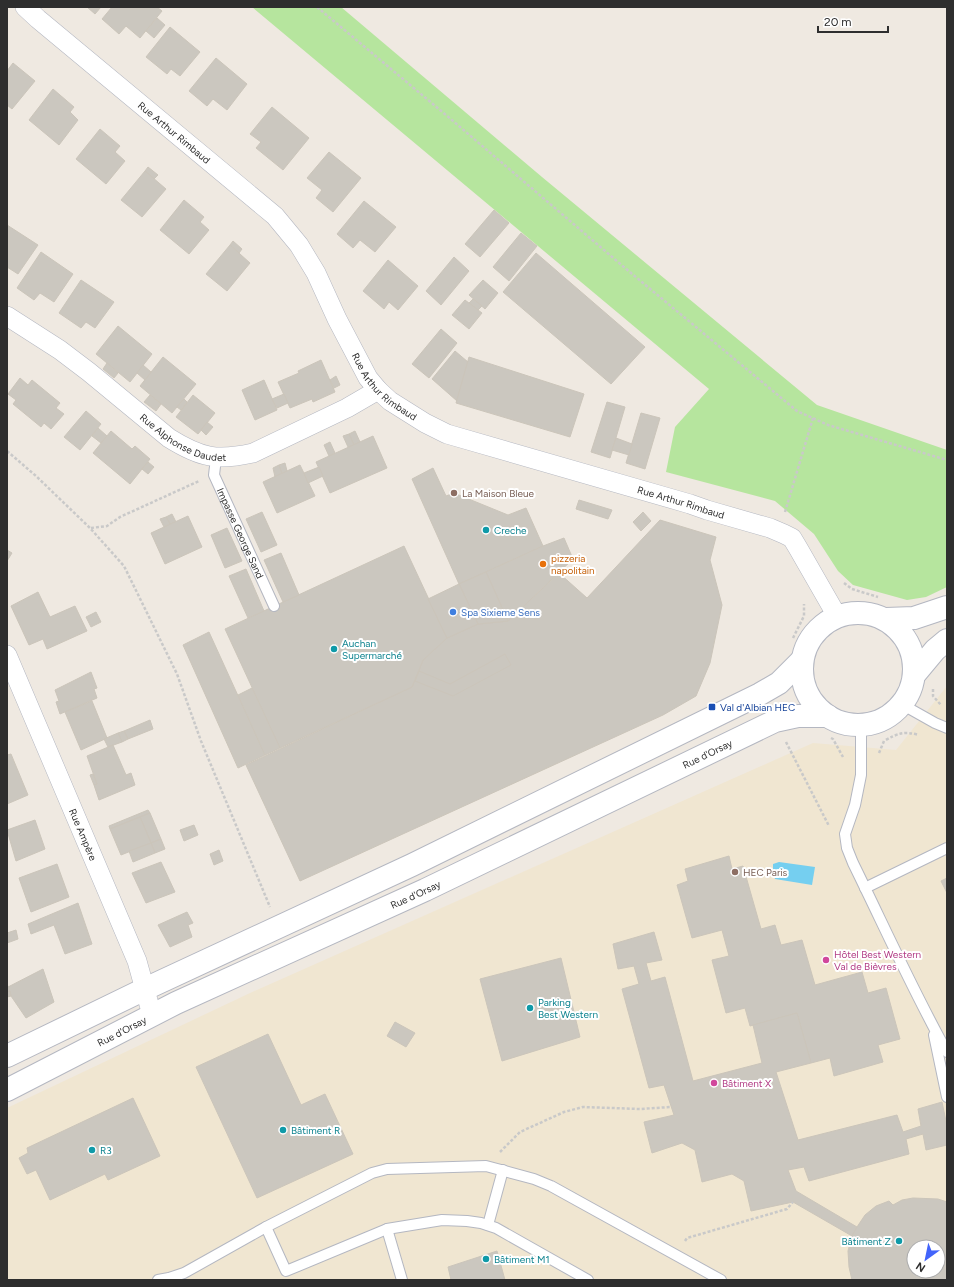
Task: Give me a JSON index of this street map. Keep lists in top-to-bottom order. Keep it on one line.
{"streets":{"main road":["Rue d'Orsay"],"street":["Rue Arthur Rimbaud","Rue Alphonse Daudet","Rue Ampère"],"lane":["Impasse George Sand"]},"crossings":[["Rue Arthur Rimbaud","Rue Alphonse Daudet"],["Rue Arthur Rimbaud","Rue d'Orsay"],["Rue Alphonse Daudet","Impasse George Sand"],["Rue d'Orsay","Rue Ampère"]],"places":{"other":["La Maison Bleue","Creche","pizzeria napolitain","Spa Sixieme Sens","Auchan Supermarché","HEC Paris","Hôtel Best Western Val de Bièvres","Parking Best Western","Bâtiment X","Bâtiment R","R3","Bâtiment Z","Bâtiment M1"],"transit":["Val d'Albian HEC"]},"scale_bar":"20 m","north":"bottom left"}
